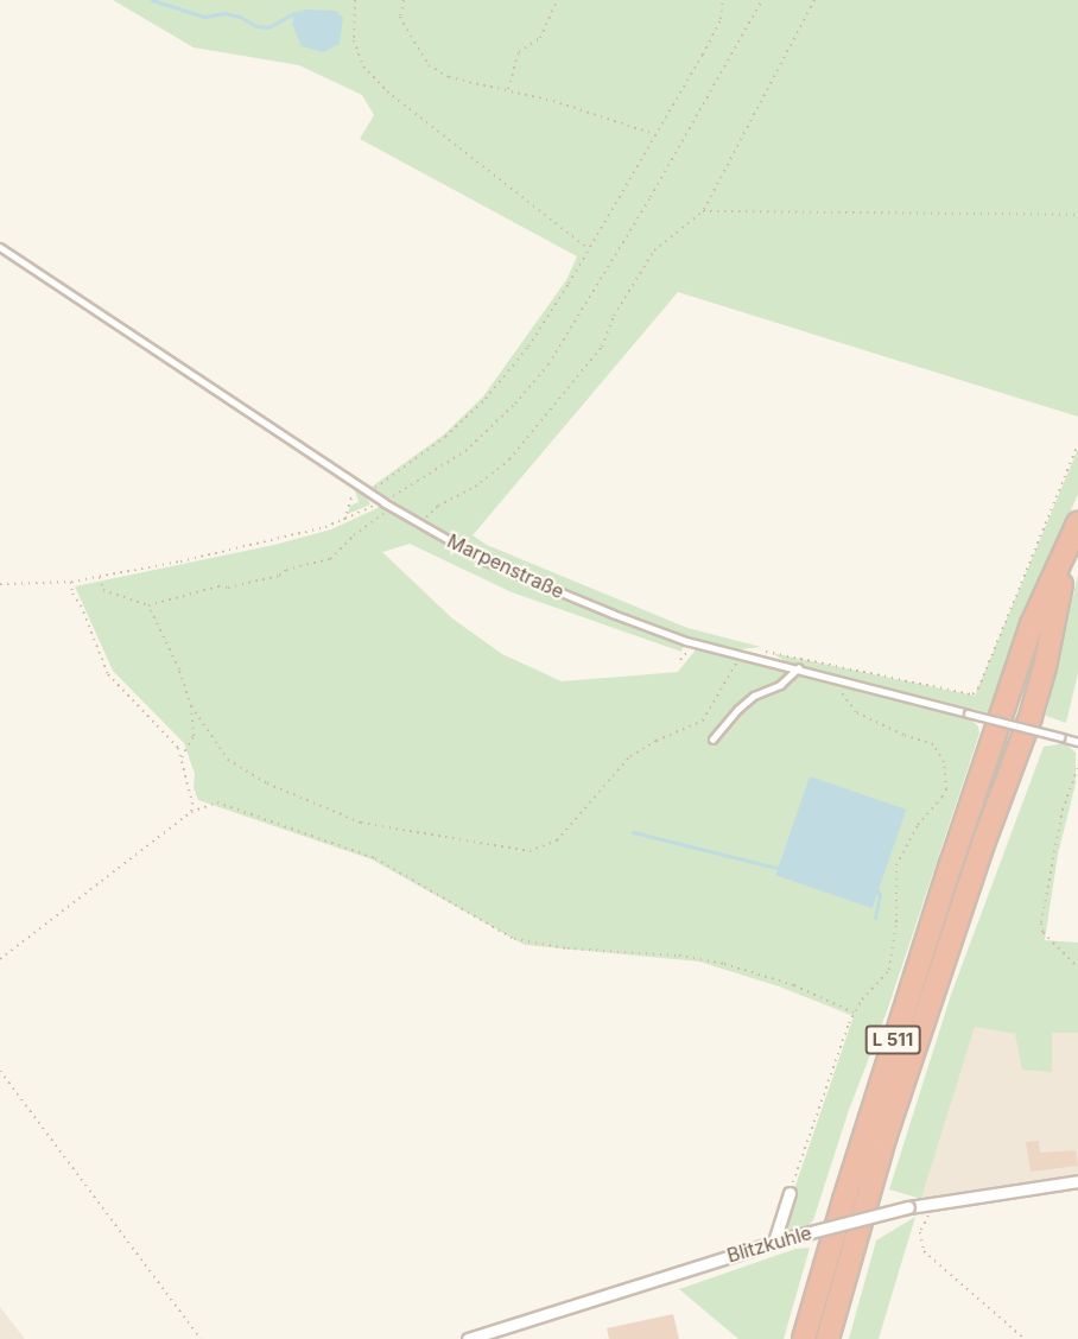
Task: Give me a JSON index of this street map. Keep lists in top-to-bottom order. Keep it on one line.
{"streets":{"highway":["L 511"],"street":["Blitzkuhle"],"lane":["Marpenstraße"]}}
